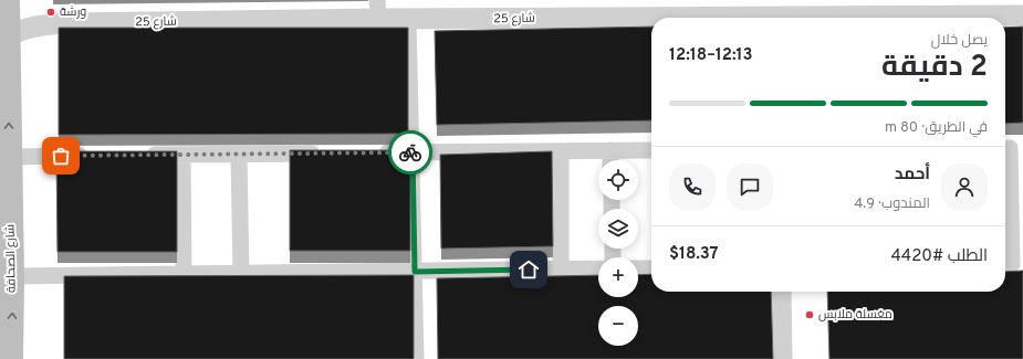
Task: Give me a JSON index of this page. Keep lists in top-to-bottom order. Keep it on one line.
{"streets":{"main road":["شارع الصحافة"],"street":["شارع 25"]},"crossings":[["شارع 25","شارع الصحافة"]],"one_way":["شارع الصحافة"],"places":["ورشة","مغسلة ملابس"],"page":{"heading":["2 دقيقة","يصل خلال","12:13–12:18"],"panel":["أحمد","المندوب · 4.9","الطلب #4420","$18.37"],"bar":"في الطريق · 80 m","map_buttons":["+","−"]}}
